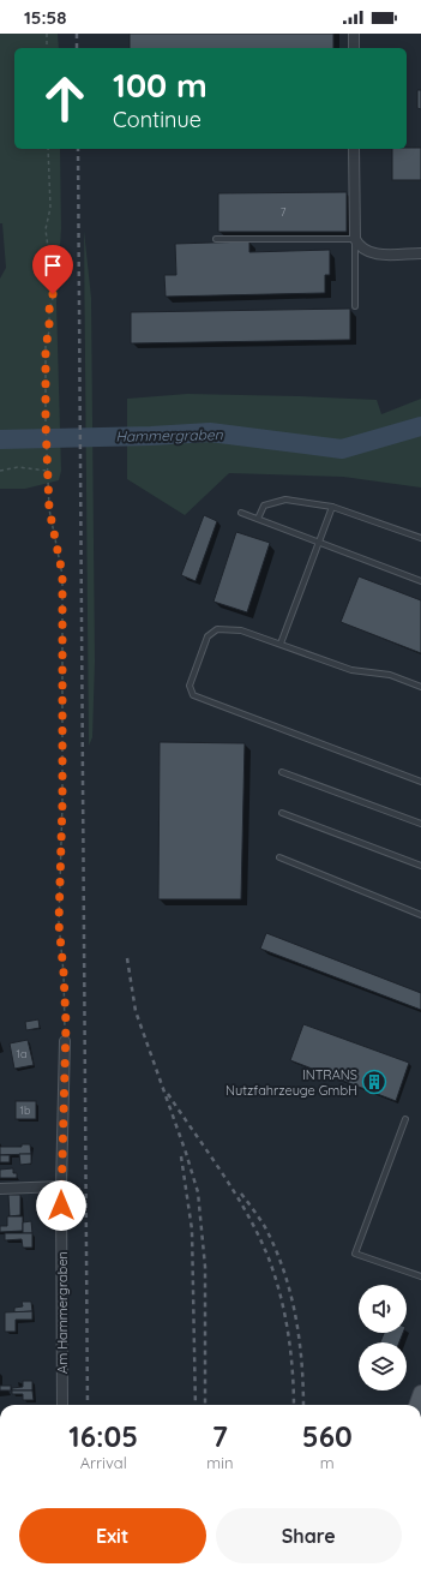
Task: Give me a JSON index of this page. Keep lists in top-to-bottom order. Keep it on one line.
{"streets":{"street":["Am Hammergraben"]},"water":["Hammergraben"],"places":{"building":["INTRANS Nutzfahrzeuge GmbH"]},"house_numbers":["7","1a","1b"],"page":{"status":"15:58","turn":["100 m","Continue"],"eta":["16:05","Arrival","7","min","560","m"],"buttons":["Exit","Share"]}}
